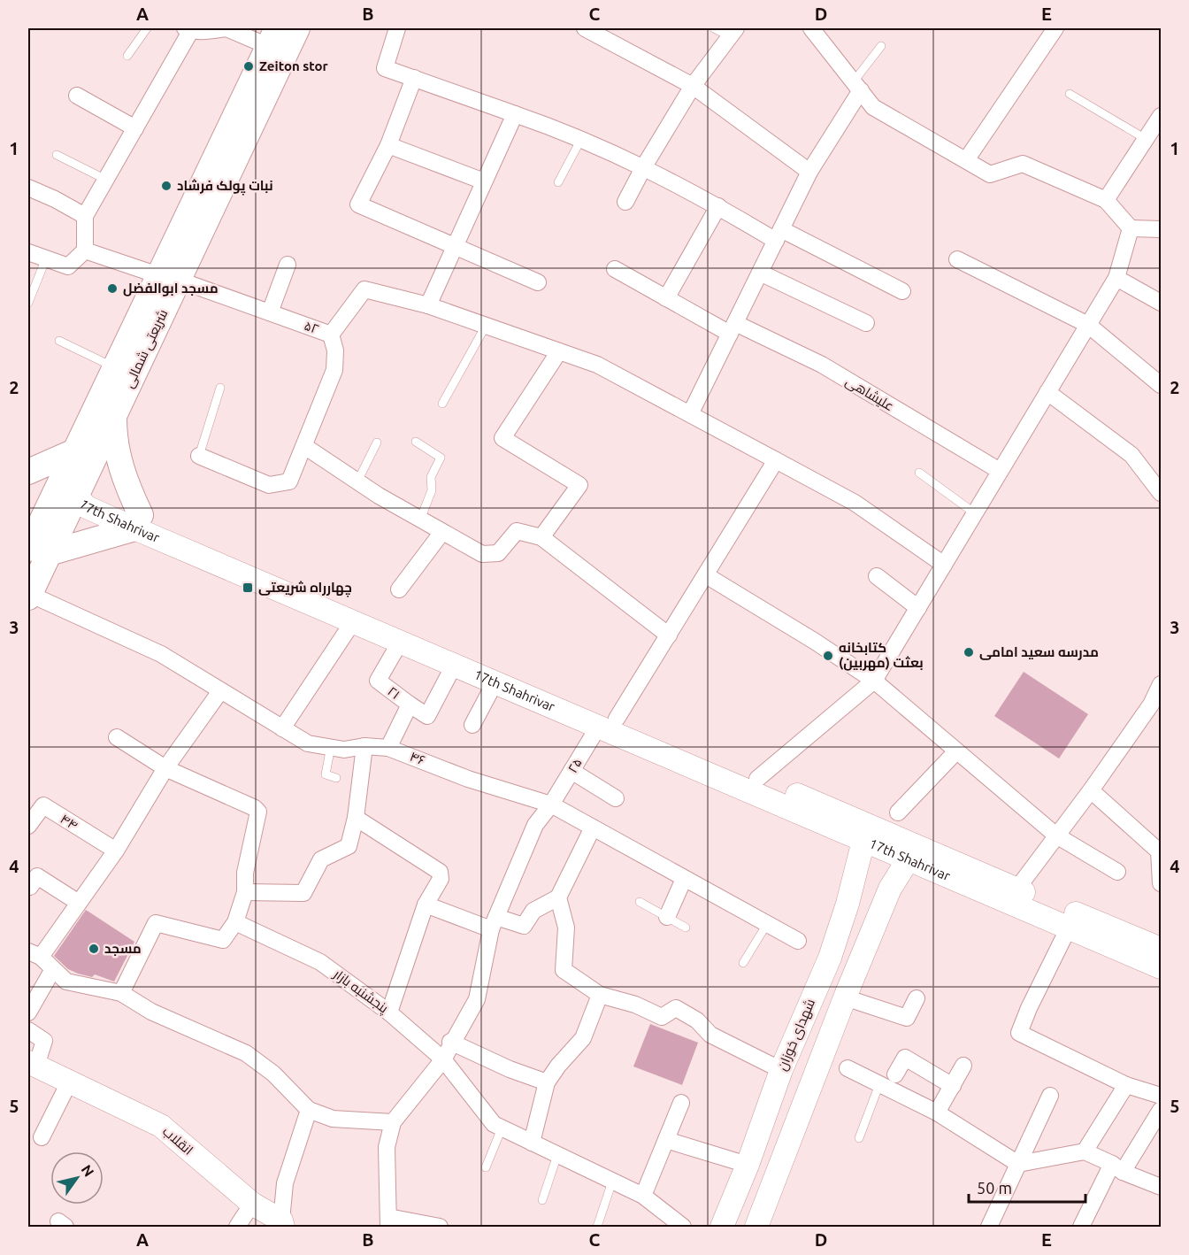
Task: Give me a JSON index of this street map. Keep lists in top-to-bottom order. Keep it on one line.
{"streets":{"main road":["شریعتی شمالی","17th Shahrivar","شهدای خوزان","انقلاب"],"street":["۵۲","علیشاهی","۲۱","۴۶","۲۵","۴۴","پنجشنبه بازار"]},"crossings":[["۵۲","شریعتی شمالی"],["شریعتی شمالی","17th Shahrivar"],["17th Shahrivar","۲۱"],["17th Shahrivar","۲۵"],["17th Shahrivar","شهدای خوزان"],["۲۱","۴۶"],["۴۶","۲۵"],["۲۵","پنجشنبه بازار"]],"places":{"other":["Zeiton stor","نبات پولک فرشاد","مسجد ابوالفضل","مدرسه سعید امامی","کتابخانه بعثت (مهربین)","مسجد"],"transit":["چهارراه شریعتی"]},"scale_bar":"50 m","north":"top right","grid":{"columns":["A","B","C","D","E"],"rows":["1","2","3","4","5"]}}
